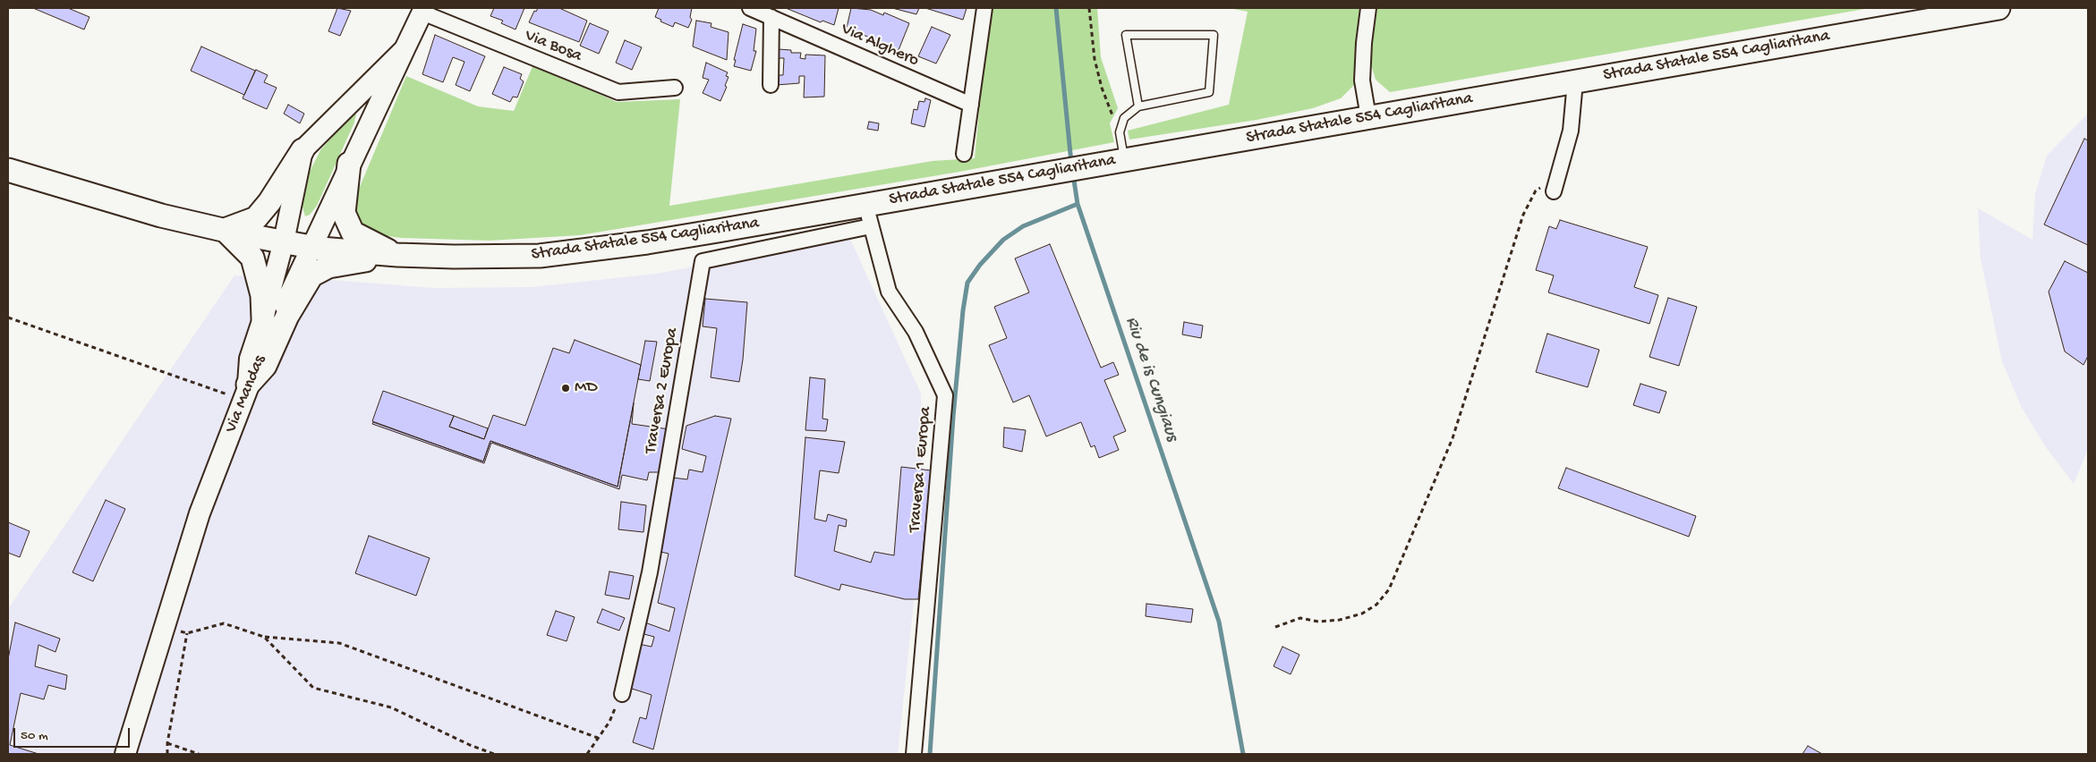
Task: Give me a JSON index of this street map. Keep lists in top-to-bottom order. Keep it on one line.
{"streets":{"main road":["Strada Statale 554 Cagliaritana"],"street":["Via Alghero","Via Bosa","Traversa 2 Europa","Via Mandas","Traversa 1 Europa"]},"crossings":[["Via Bosa","Via Mandas"],["Strada Statale 554 Cagliaritana","Via Mandas"],["Strada Statale 554 Cagliaritana","Traversa 1 Europa"],["Traversa 2 Europa","Traversa 1 Europa"]],"water":["Riu de is Cungiaus"],"places":["MD"],"scale_bar":"50 m"}
